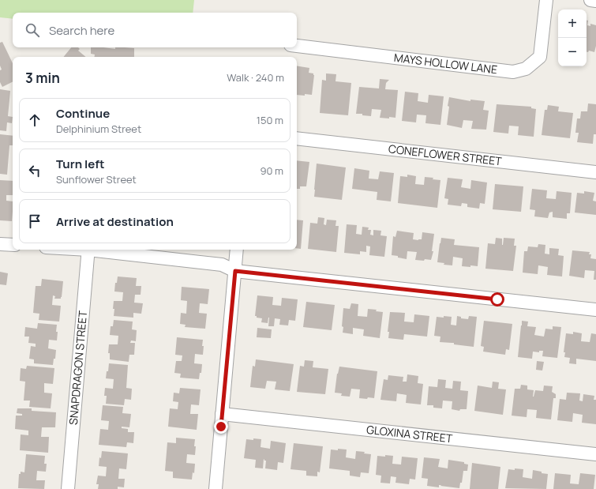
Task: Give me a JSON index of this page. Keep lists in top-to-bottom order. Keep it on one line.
{"streets":{"street":["MAYS HOLLOW LANE","CONEFLOWER STREET","SNAPDRAGON STREET","GLOXINA STREET"]},"page":{"map_buttons":["+","−"],"search":"Search here","heading":["3 min","Walk · 240 m"],"list":[["Continue","Delphinium Street","150 m"],["Turn left","Sunflower Street","90 m"],"Arrive at destination"]}}
